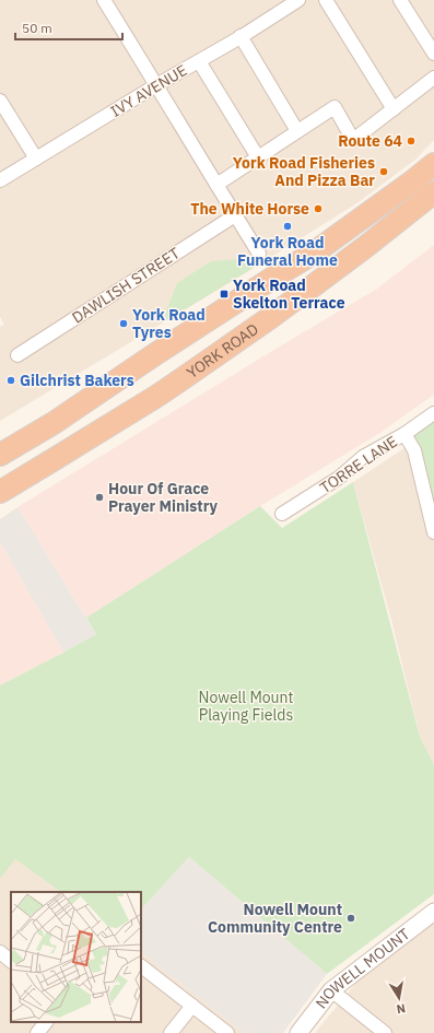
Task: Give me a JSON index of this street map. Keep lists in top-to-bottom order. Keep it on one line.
{"streets":{"highway":["YORK ROAD"],"street":["IVY AVENUE","DAWLISH STREET","TORRE LANE","NOWELL MOUNT"]},"parks":["Nowell Mount Playing Fields"],"places":{"other":["Route 64","York Road Fisheries And Pizza Bar","The White Horse","York Road Funeral Home","York Road Tyres","Gilchrist Bakers","Hour Of Grace Prayer Ministry","Nowell Mount Community Centre"],"transit":["York Road Skelton Terrace"]},"scale_bar":"50 m","north":"bottom"}
